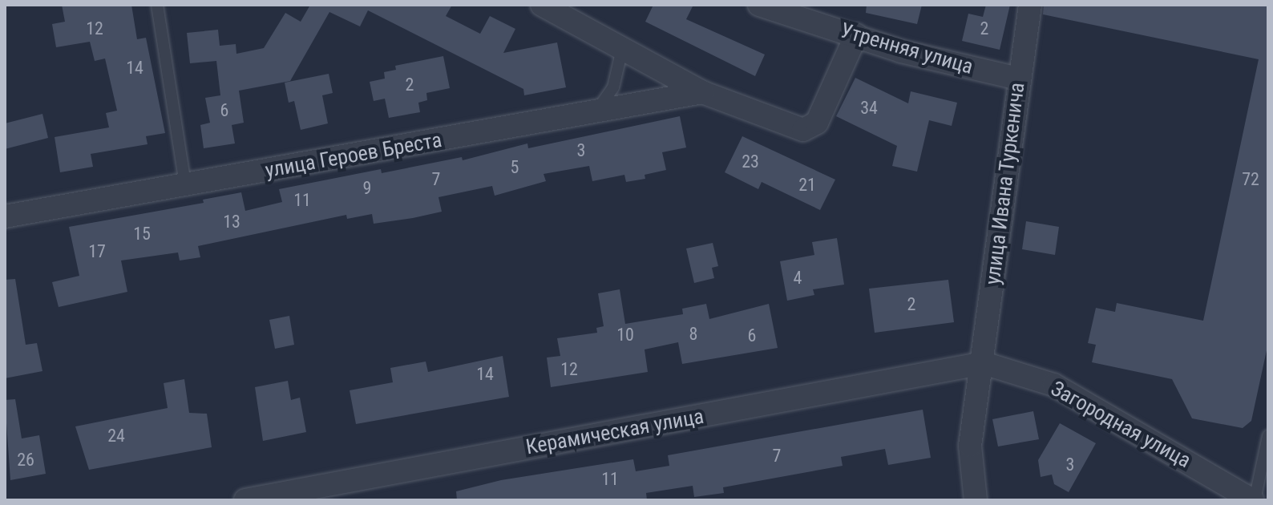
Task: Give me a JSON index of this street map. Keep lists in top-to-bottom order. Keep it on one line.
{"streets":{"street":["Утренняя улица","улица Героев Бреста","улица Ивана Туркенича","Загородная улица","Керамическая улица"]},"crossings":[["Утренняя улица","улица Ивана Туркенича"],["улица Ивана Туркенича","Загородная улица"],["улица Ивана Туркенича","Керамическая улица"],["Загородная улица","Керамическая улица"]],"house_numbers":["12","2","14","2","34","6","3","23","5","7","72","21","9","11","13","15","17","4","2","8","10","6","12","14","24","7","26","3","11"]}
